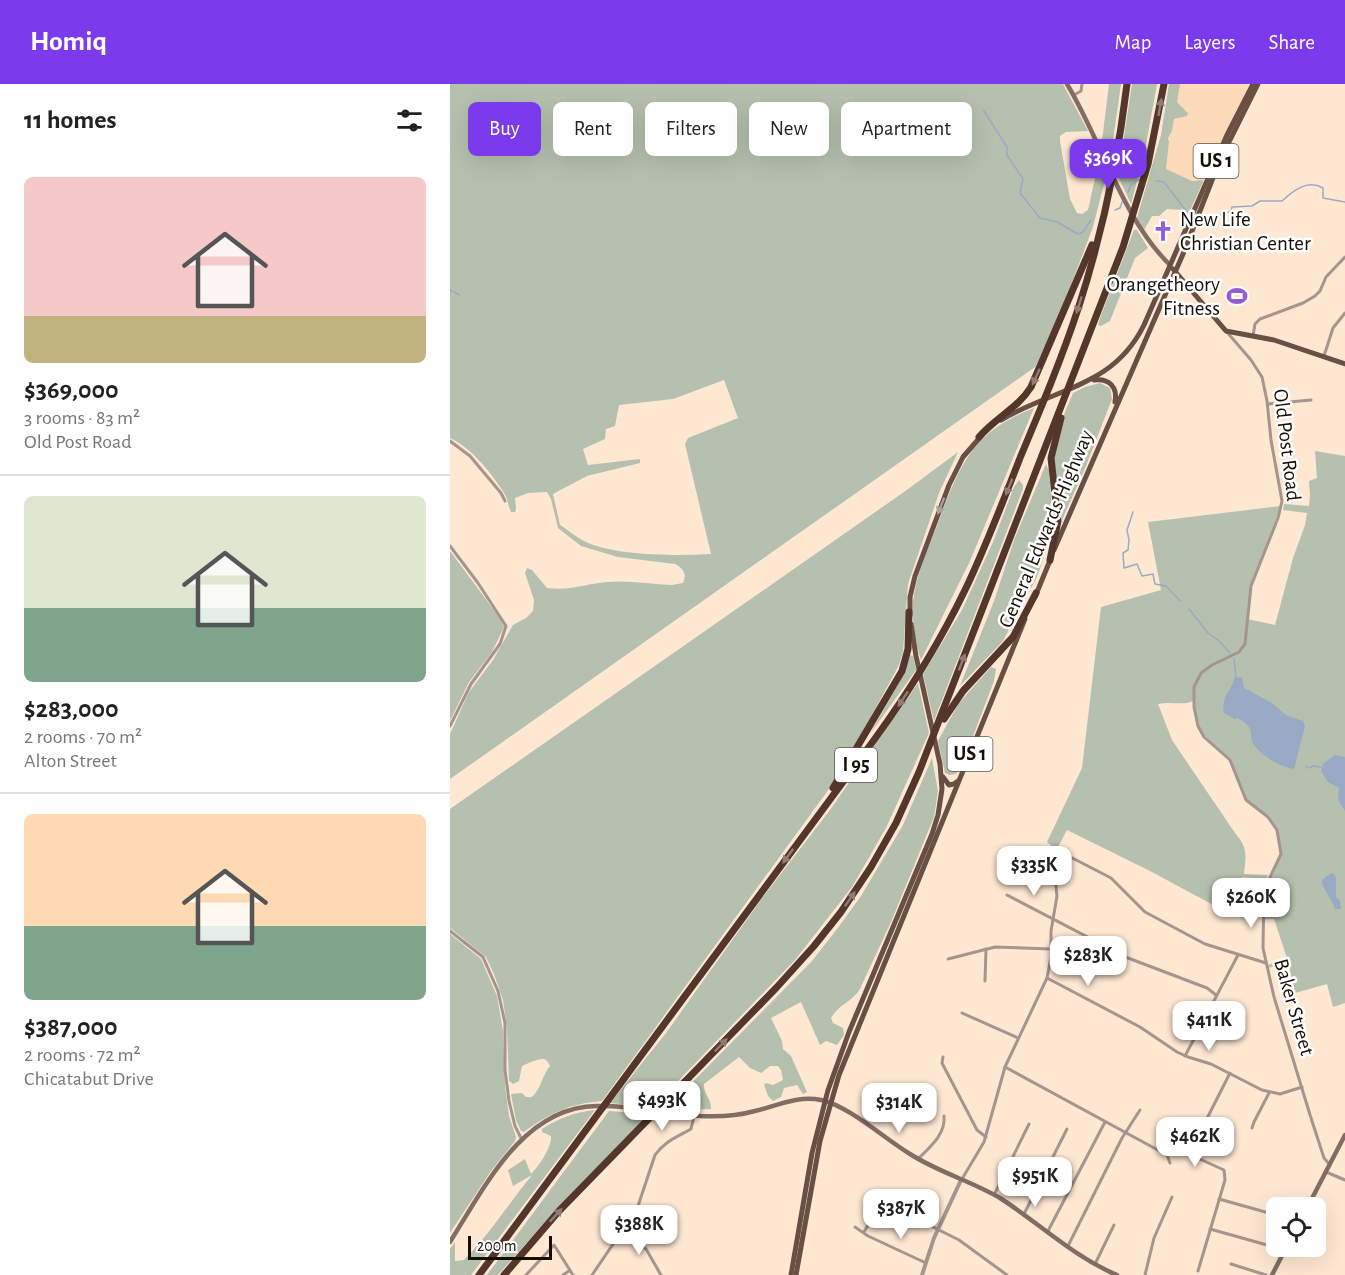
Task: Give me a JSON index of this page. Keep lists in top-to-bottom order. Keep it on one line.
{"streets":{"highway":["I 95"],"main road":["US 1","Old Post Road","General Edwards Highway"],"street":["Baker Street"]},"crossings":[["US 1","General Edwards Highway"],["Old Post Road","General Edwards Highway"],["Old Post Road","Baker Street"]],"places":{"church":["New Life Christian Center"],"sports":["Orangetheory Fitness"]},"scale_bar":"200 m","page":{"header":"Homiq","nav":["Map","Layers","Share"],"heading":"11 homes","chip":["Buy","Rent","Filters","New","Apartment"],"price":["$369K","$335K","$260K","$283K","$411K","$493K","$314K","$462K","$951K","$387K","$388K"],"list":[{"name":"$369,000","note":"3 rooms · 83 m² · Old Post Road"},{"name":"$283,000","note":"2 rooms · 70 m² · Alton Street"},{"name":"$387,000","note":"2 rooms · 72 m² · Chicatabut Drive"}],"scale":"200 m"}}
